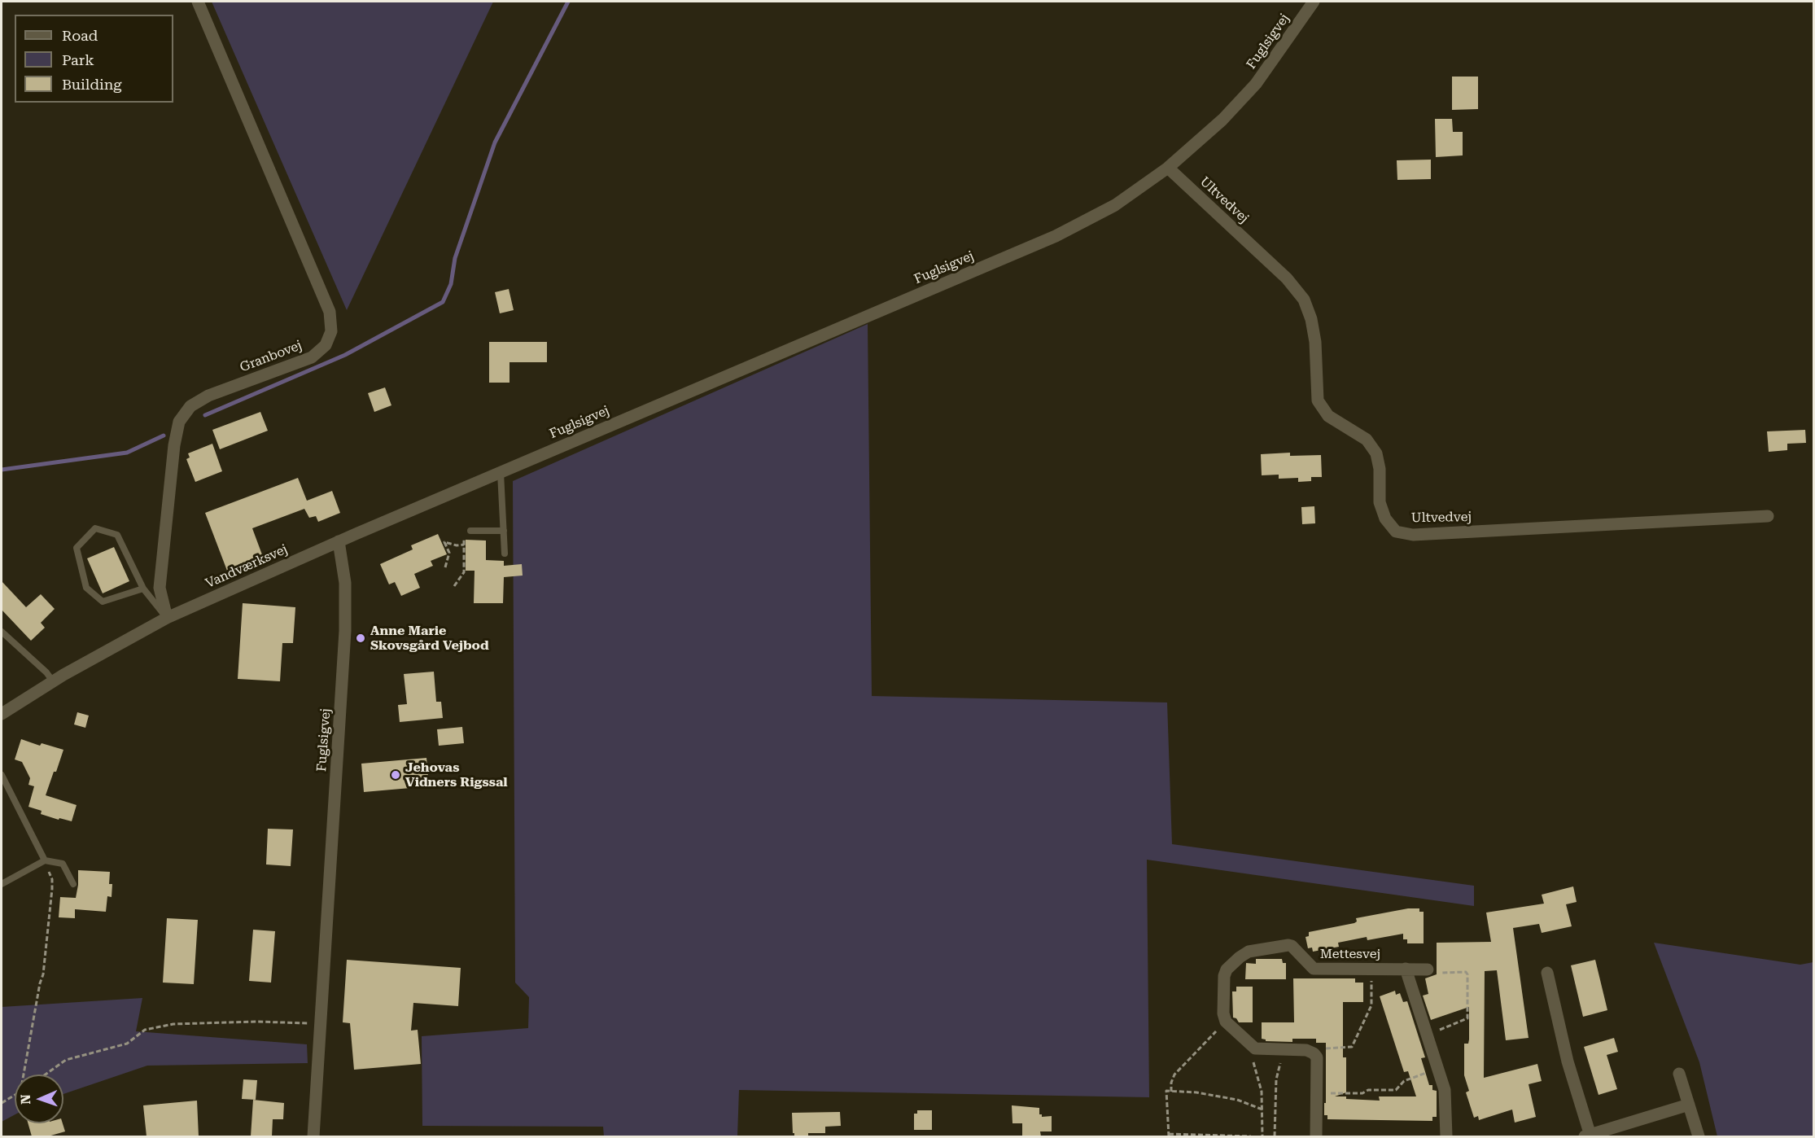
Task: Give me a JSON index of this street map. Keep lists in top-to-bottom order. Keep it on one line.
{"streets":{"street":["Fuglsigvej","Ultvedvej","Granbovej","Vandværksvej","Mettesvej"]},"crossings":[["Fuglsigvej","Ultvedvej"],["Fuglsigvej","Vandværksvej"],["Granbovej","Vandværksvej"]],"places":["Anne Marie Skovsgård Vejbod","Jehovas Vidners Rigssal"],"legend":["Road","Park","Building"],"north":"left"}
